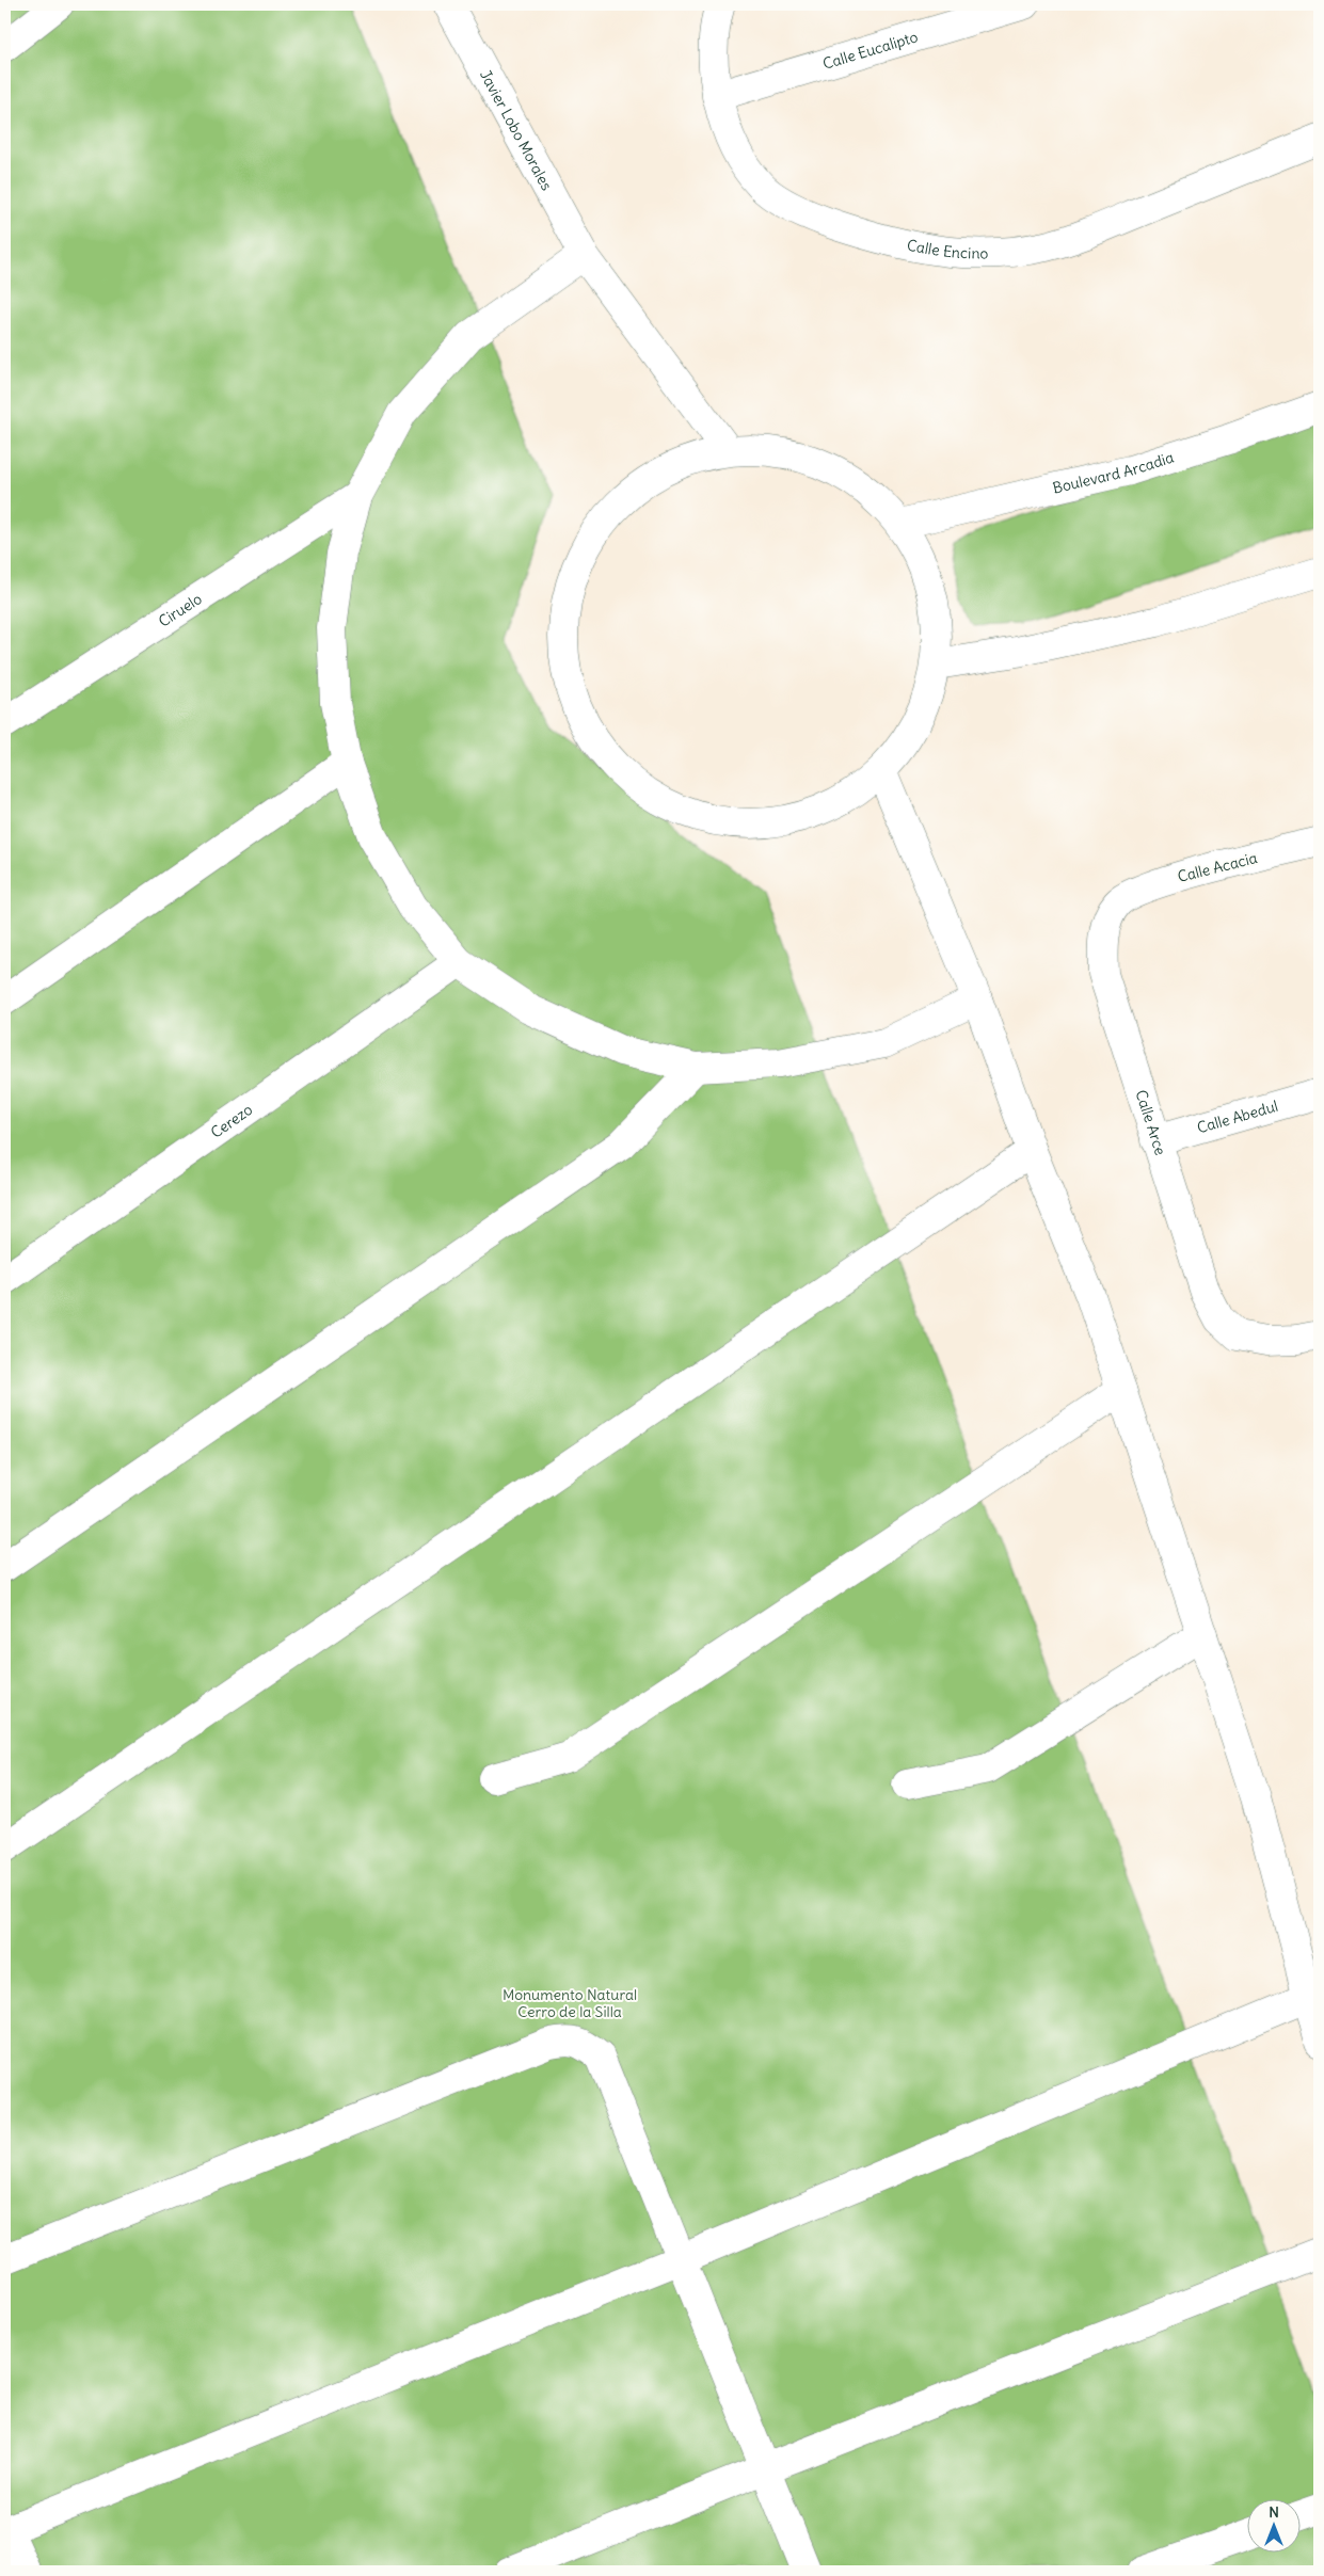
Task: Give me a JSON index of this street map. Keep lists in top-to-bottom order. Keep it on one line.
{"streets":{"street":["Calle Eucalipto","Javier Lobo Morales","Calle Encino","Boulevard Arcadia","Ciruelo","Calle Acacia","Calle Abedul","Cerezo","Calle Arce"]},"crossings":[["Calle Eucalipto","Calle Encino"],["Calle Acacia","Calle Arce"],["Calle Abedul","Calle Arce"]],"parks":["Monumento Natural Cerro de la Silla"],"north":"top"}
